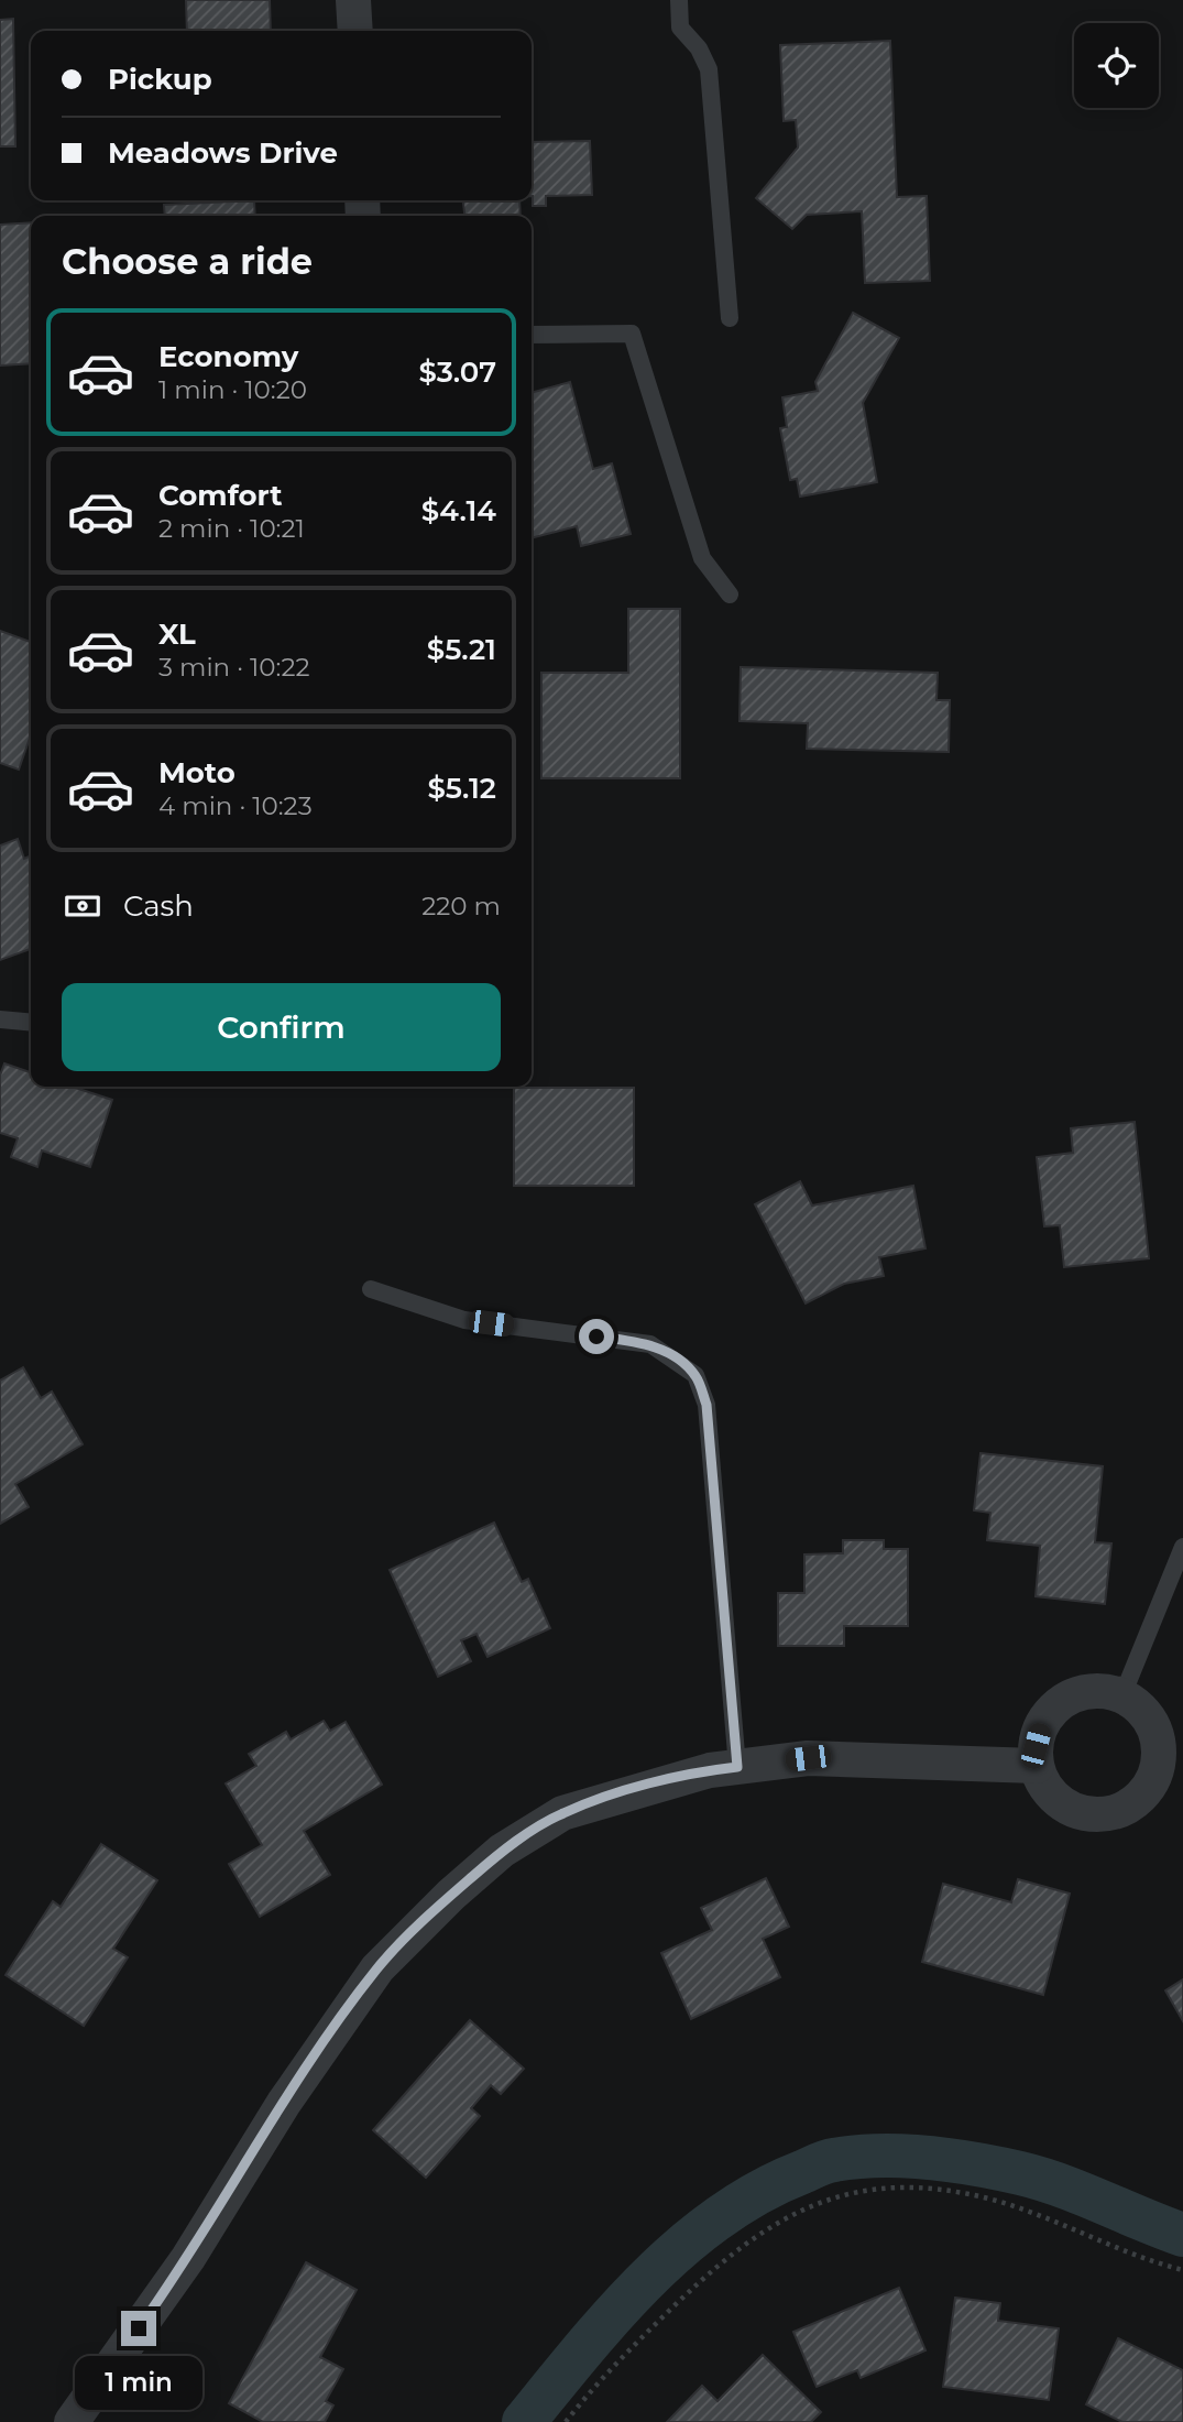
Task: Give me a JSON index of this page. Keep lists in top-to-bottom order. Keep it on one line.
{"page":{"banner":["Pickup","Meadows Drive"],"heading":"Choose a ride","list":[{"name":"Economy","note":"1 min · 10:20","value":"$3.07"},{"name":"Comfort","note":"2 min · 10:21","value":"$4.14"},{"name":"XL","note":"3 min · 10:22","value":"$5.21"},{"name":"Moto","note":"4 min · 10:23","value":"$5.12"}],"pay":["Cash","220 m"],"buttons":"Confirm","bubble":"1 min"}}
